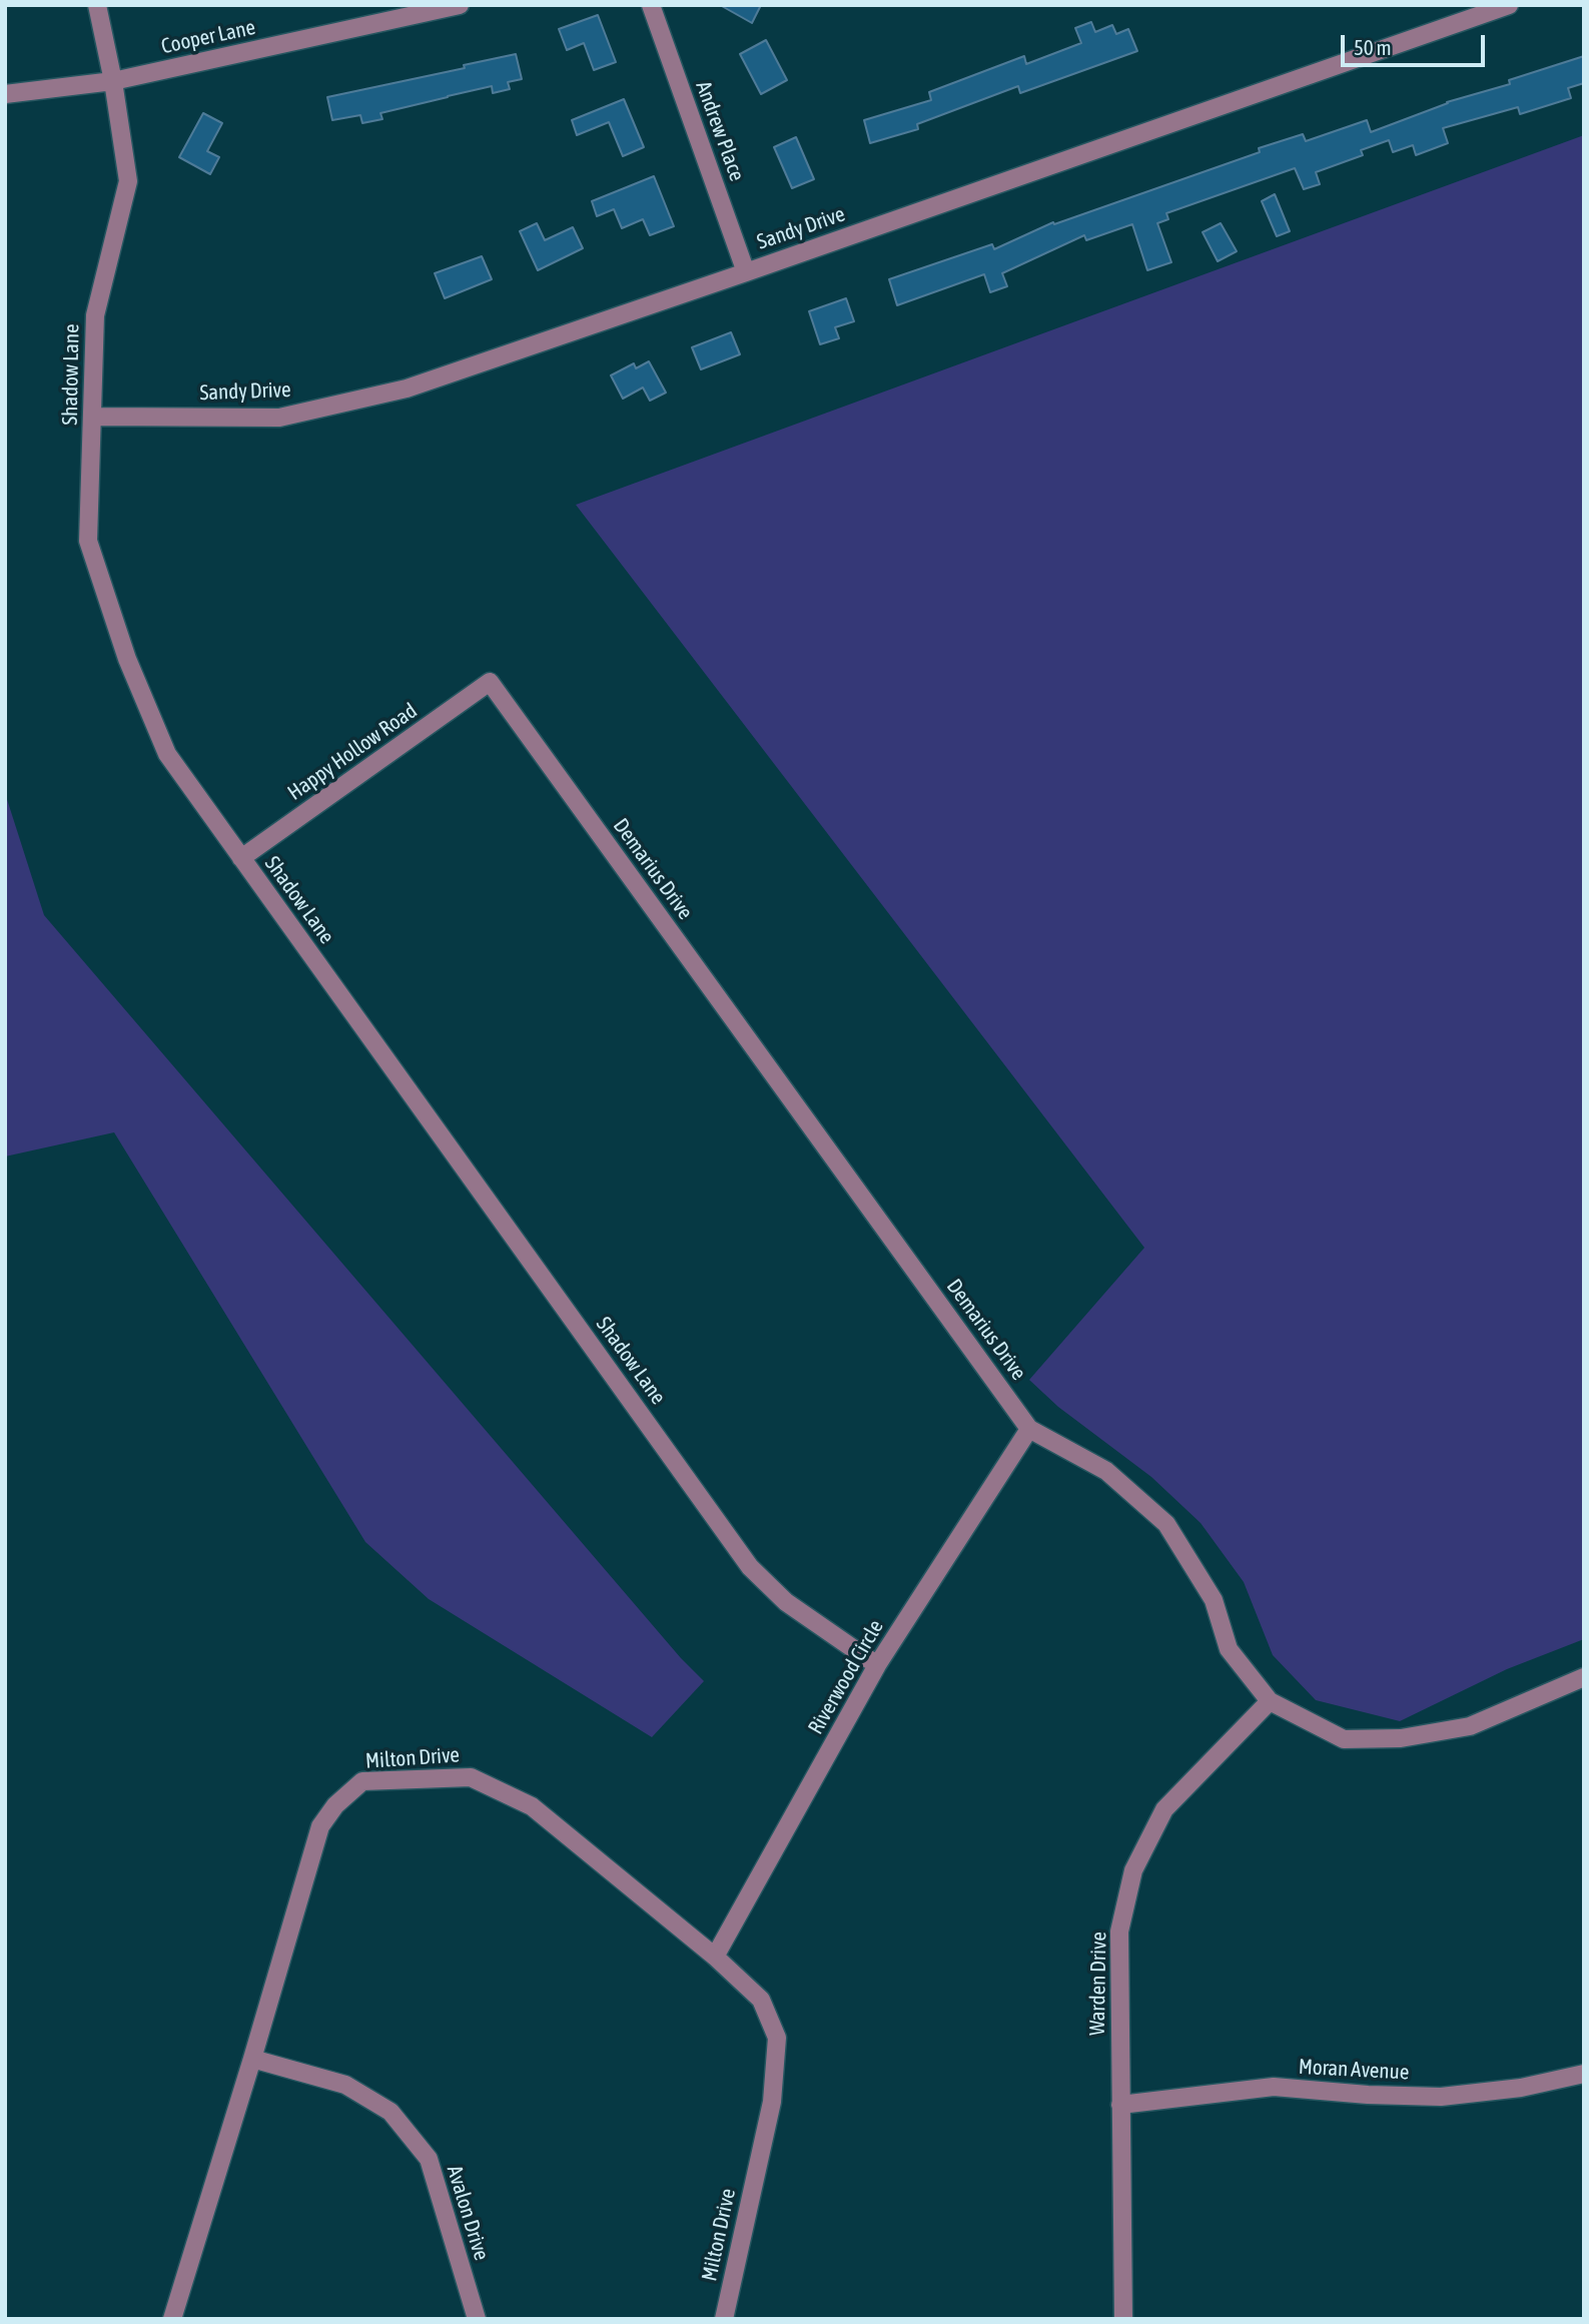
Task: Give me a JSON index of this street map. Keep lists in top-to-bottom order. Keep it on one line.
{"streets":{"street":["Cooper Lane","Andrew Place","Sandy Drive","Shadow Lane","Happy Hollow Road","Demarius Drive","Riverwood Circle","Milton Drive","Warden Drive","Moran Avenue","Avalon Drive"]},"crossings":[["Cooper Lane","Shadow Lane"],["Andrew Place","Sandy Drive"],["Sandy Drive","Shadow Lane"],["Shadow Lane","Happy Hollow Road"],["Shadow Lane","Riverwood Circle"],["Happy Hollow Road","Demarius Drive"],["Demarius Drive","Riverwood Circle"],["Demarius Drive","Warden Drive"],["Riverwood Circle","Milton Drive"],["Milton Drive","Avalon Drive"],["Warden Drive","Moran Avenue"]],"scale_bar":"50 m"}
